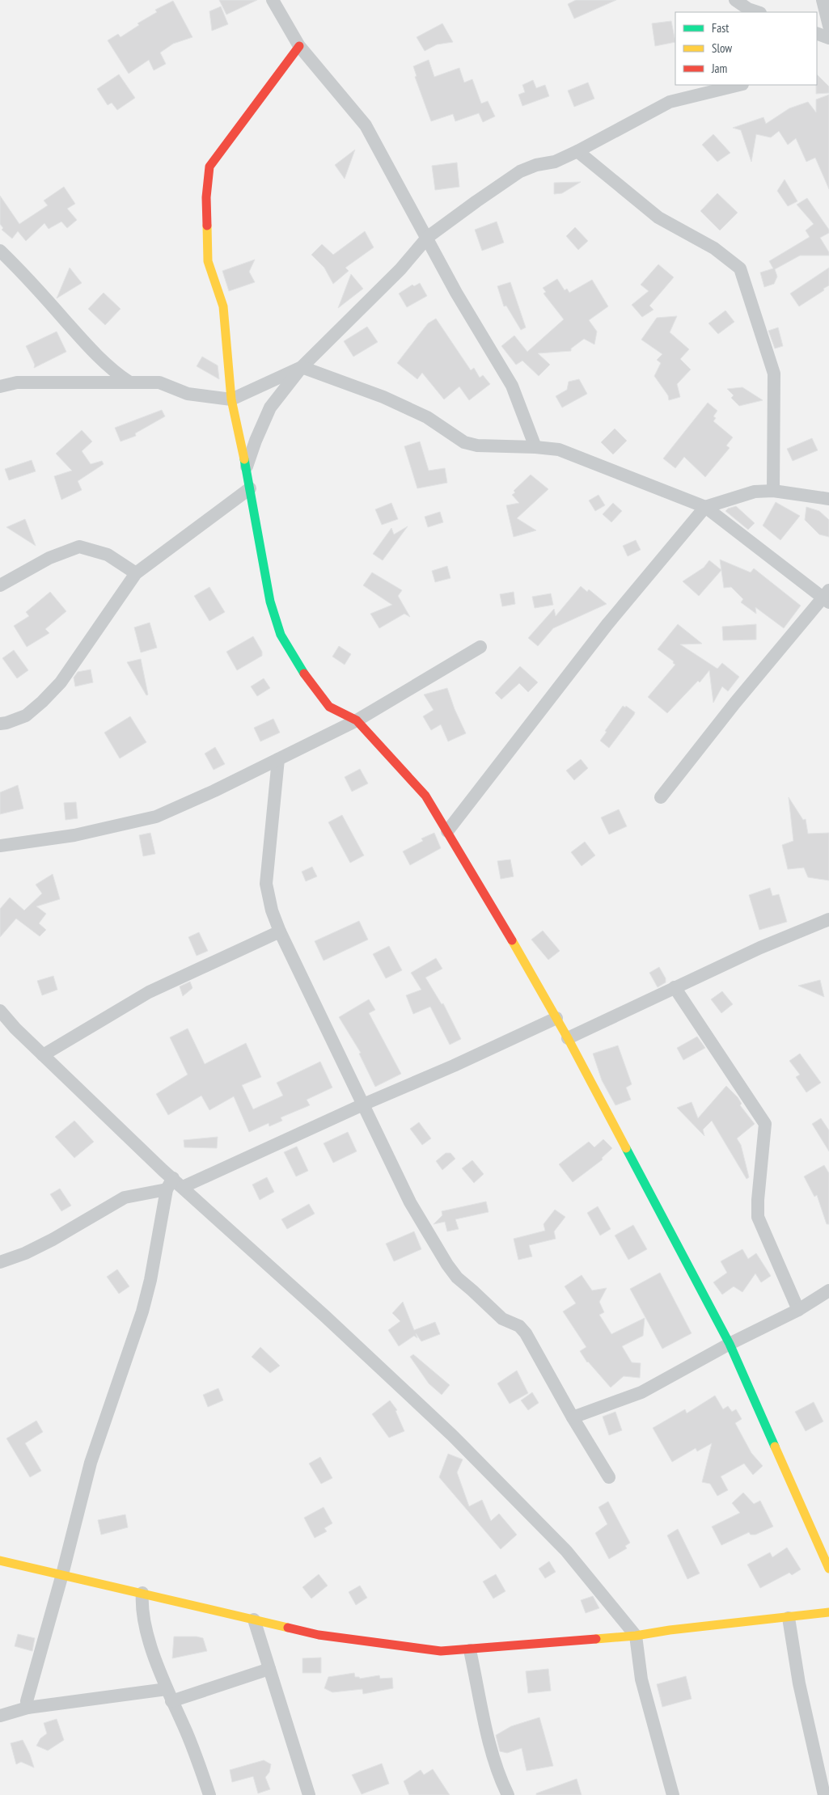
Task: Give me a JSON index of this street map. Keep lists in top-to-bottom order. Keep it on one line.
{"legend":["Fast","Slow","Jam"]}
